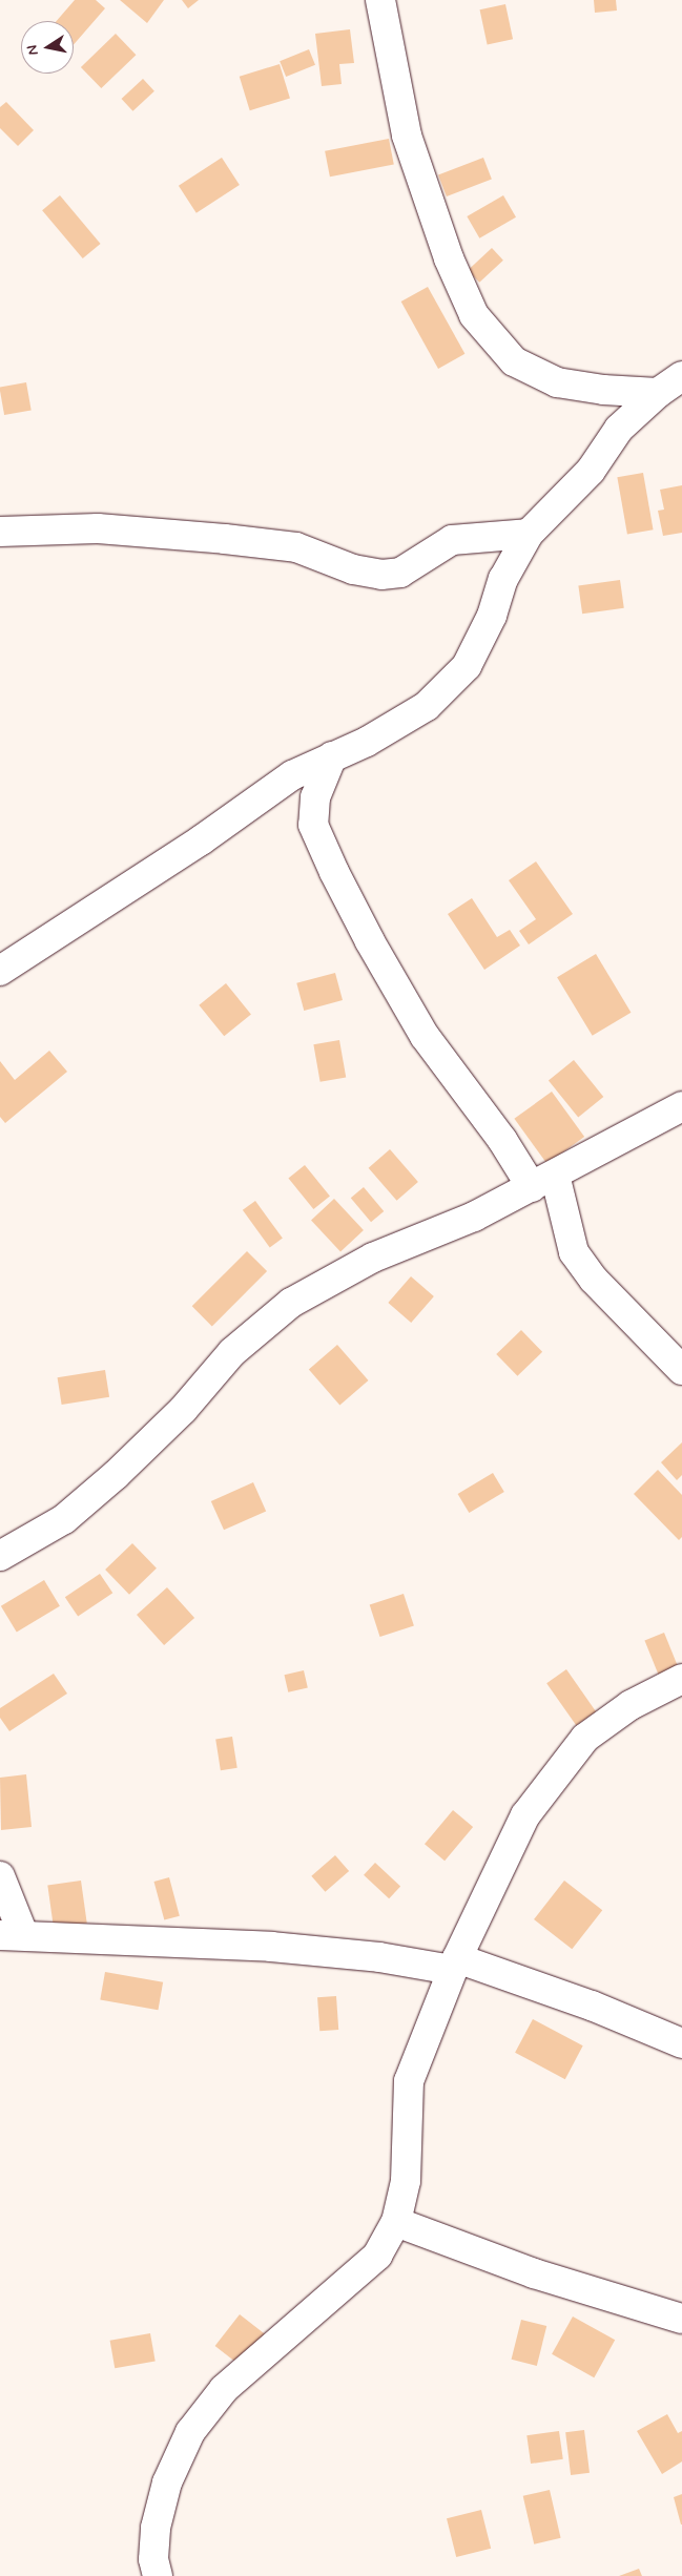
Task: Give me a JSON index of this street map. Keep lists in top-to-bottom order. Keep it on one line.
{"north":"left"}
